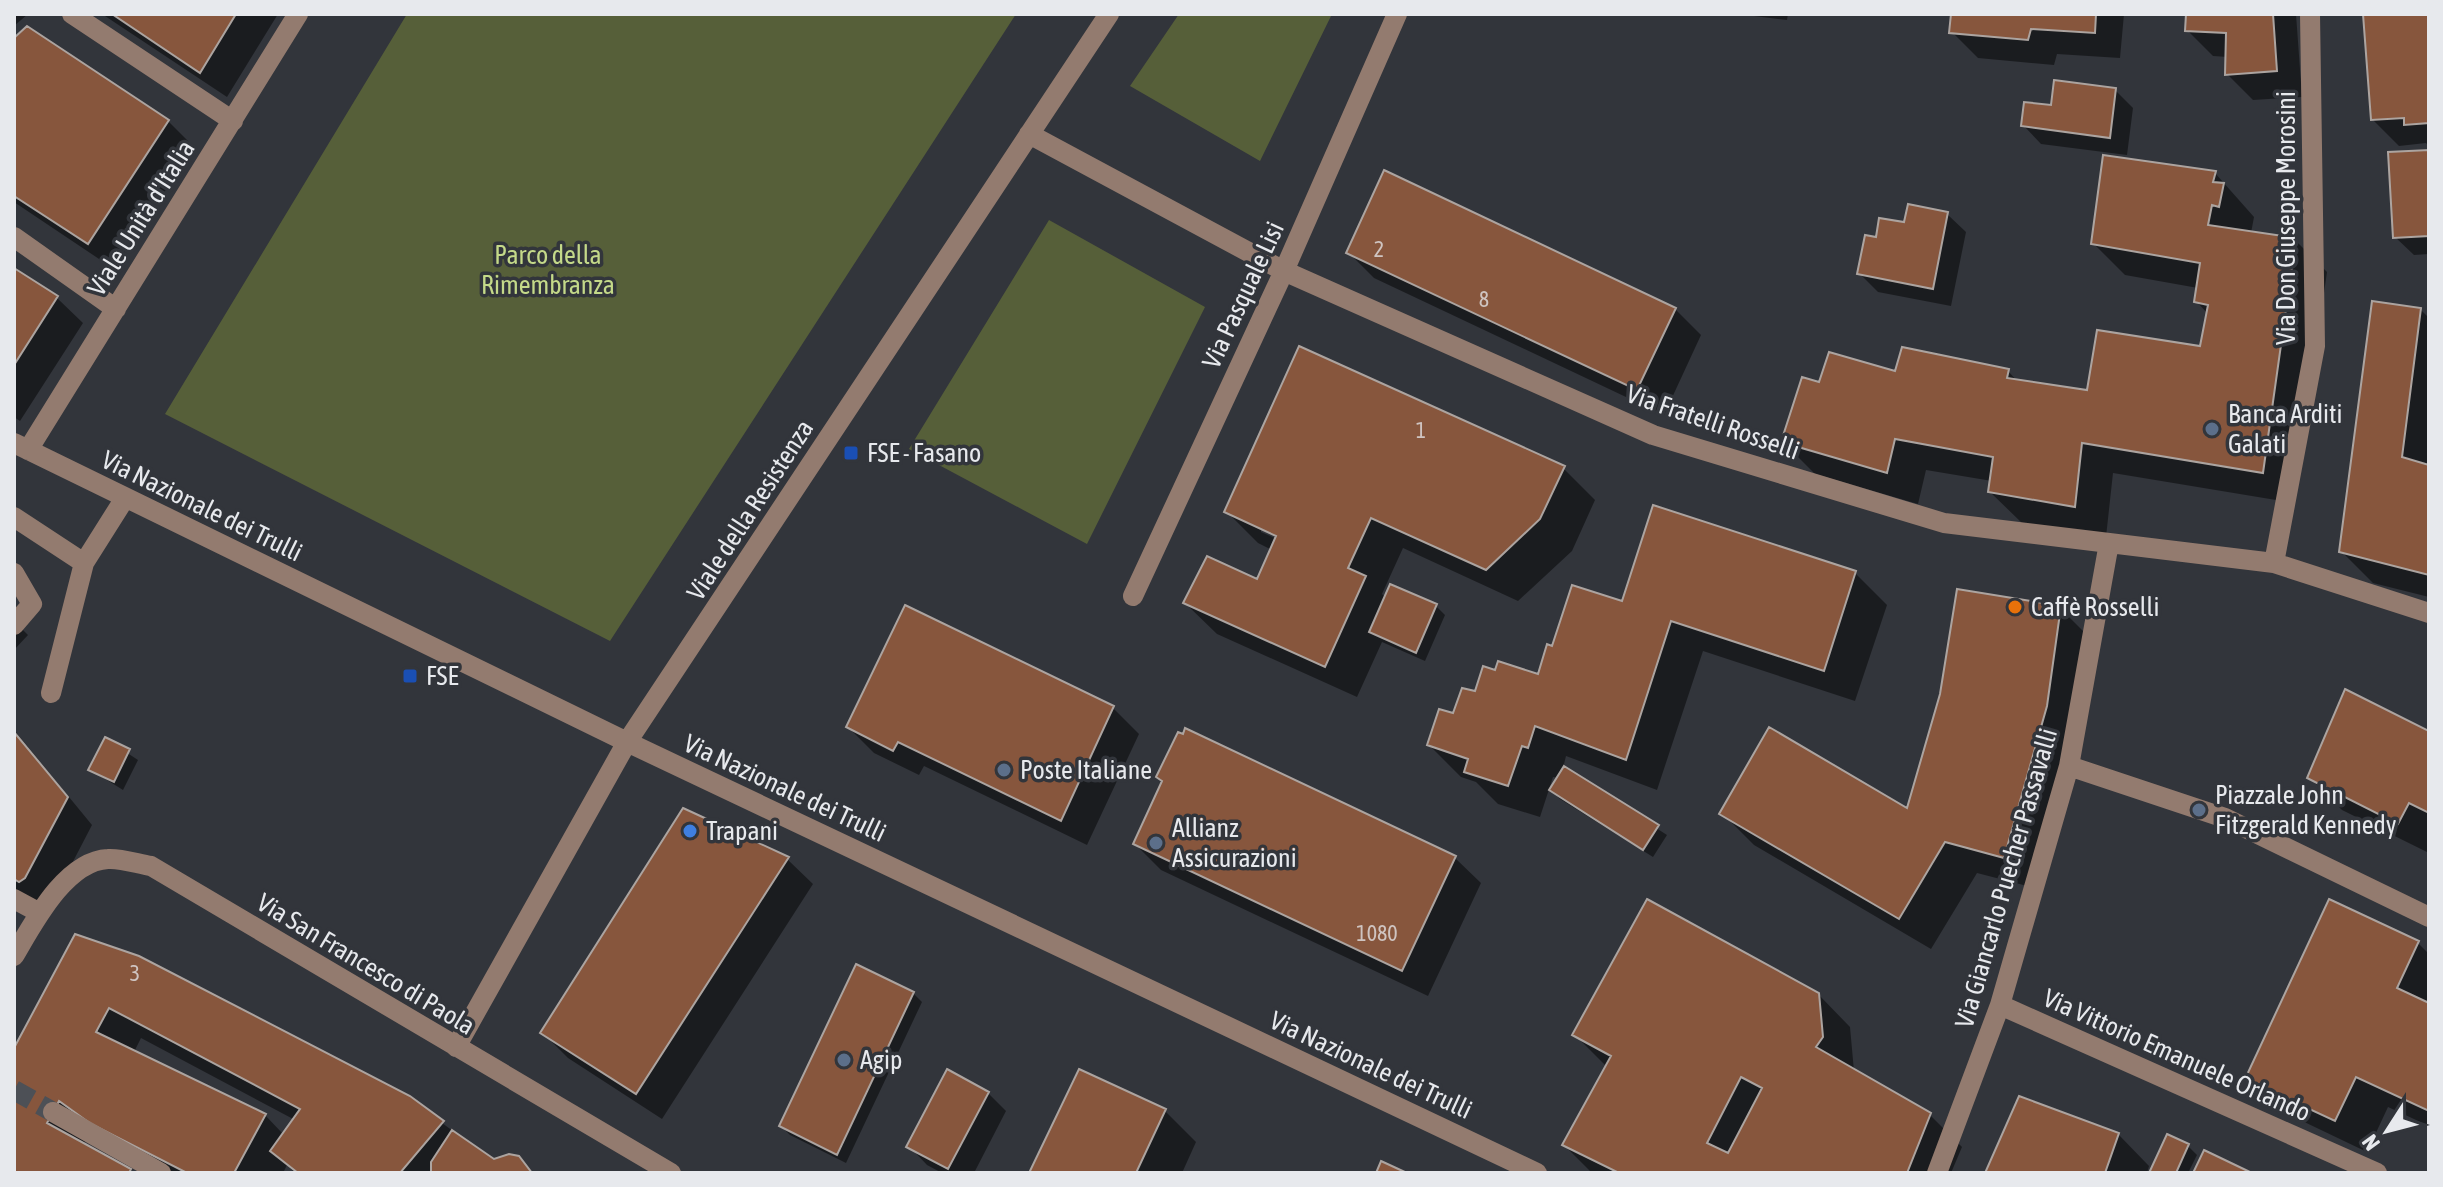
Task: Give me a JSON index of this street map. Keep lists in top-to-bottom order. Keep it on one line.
{"streets":{"street":["Viale Unità d'Italia","Via Don Giuseppe Morosini","Via Pasquale Lisi","Via Fratelli Rosselli","Via Nazionale dei Trulli","Viale della Resistenza","Via Giancarlo Puecher Passavalli","Via San Francesco di Paola","Via Vittorio Emanuele Orlando"]},"crossings":[["Viale Unità d'Italia","Via Nazionale dei Trulli"],["Via Don Giuseppe Morosini","Via Fratelli Rosselli"],["Via Pasquale Lisi","Via Fratelli Rosselli"],["Via Fratelli Rosselli","Viale della Resistenza"],["Via Fratelli Rosselli","Via Giancarlo Puecher Passavalli"],["Via Nazionale dei Trulli","Viale della Resistenza"],["Viale della Resistenza","Via San Francesco di Paola"],["Via Giancarlo Puecher Passavalli","Via Vittorio Emanuele Orlando"]],"parks":["Parco della Rimembranza"],"places":{"other":["Banca Arditi Galati","Caffè Rosselli","Poste Italiane","Piazzale John Fitzgerald Kennedy","Trapani","Allianz Assicurazioni","Agip"],"transit":["FSE - Fasano","FSE"]},"house_numbers":["2","8","1","1080","3"],"north":"bottom left"}
